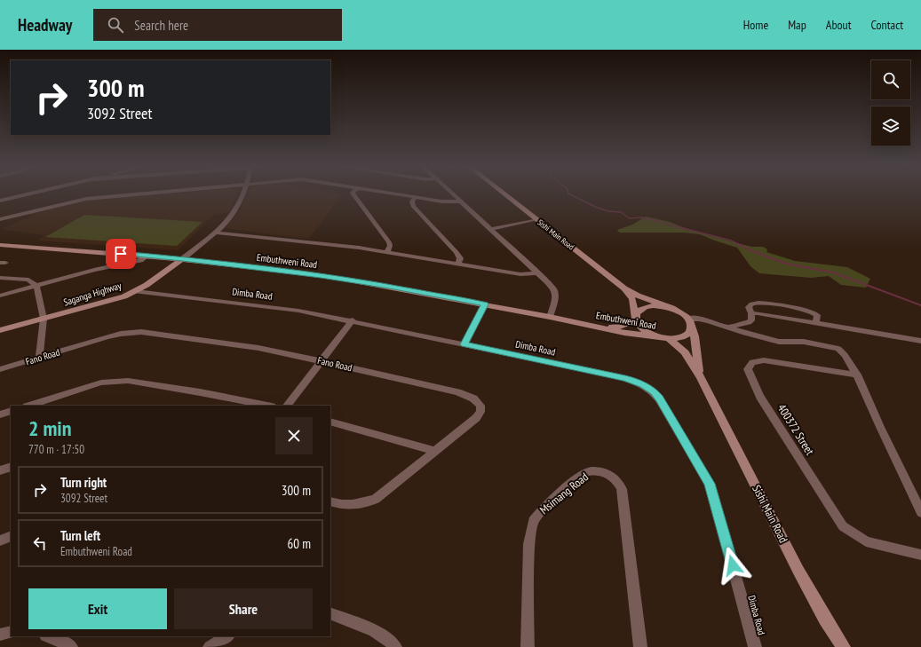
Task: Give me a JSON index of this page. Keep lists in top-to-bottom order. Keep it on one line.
{"streets":{"street":["Sishi Main Road","Embuthweni Road","Saganga Highway","Dimba Road","Fano Road","400372 Street","Msimang Road"]},"crossings":[["Sishi Main Road","Embuthweni Road"],["Embuthweni Road","Saganga Highway"],["Saganga Highway","Dimba Road"]],"page":{"header":"Headway","search":"Search here","nav":["Home","Map","About","Contact"],"turn":["300 m","3092 Street"],"heading":["2 min","770 m · 17:50"],"list":[{"name":"Turn right","note":"3092 Street","value":"300 m"},{"name":"Turn left","note":"Embuthweni Road","value":"60 m"}],"buttons":["Exit","Share"]}}
